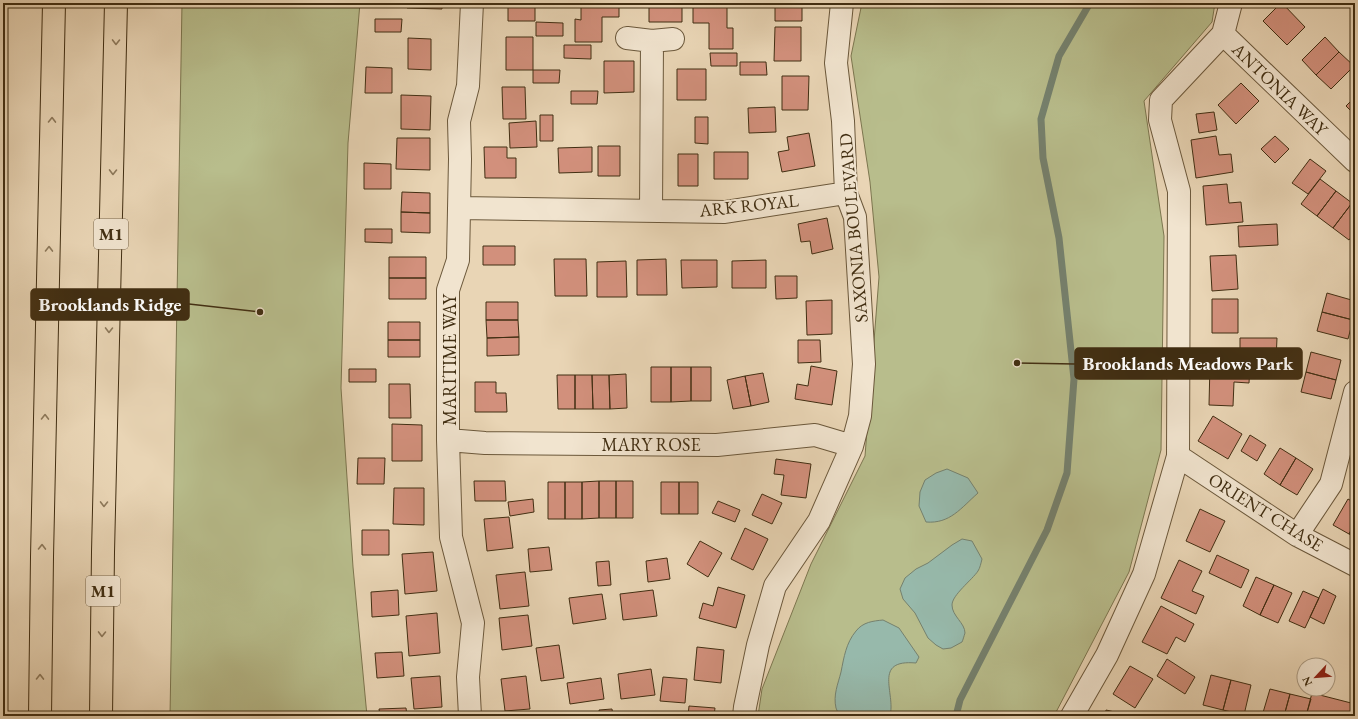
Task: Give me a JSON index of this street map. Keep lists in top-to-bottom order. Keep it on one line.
{"streets":{"highway":["M1"],"street":["ANTONIA WAY","ARK ROYAL","SAXONIA BOULEVARD","MARITIME WAY","MARY ROSE","ORIENT CHASE"]},"crossings":[["ARK ROYAL","SAXONIA BOULEVARD"],["ARK ROYAL","MARITIME WAY"],["SAXONIA BOULEVARD","MARY ROSE"],["MARITIME WAY","MARY ROSE"]],"places":["Brooklands Ridge","Brooklands Meadows Park"],"north":"bottom left"}
